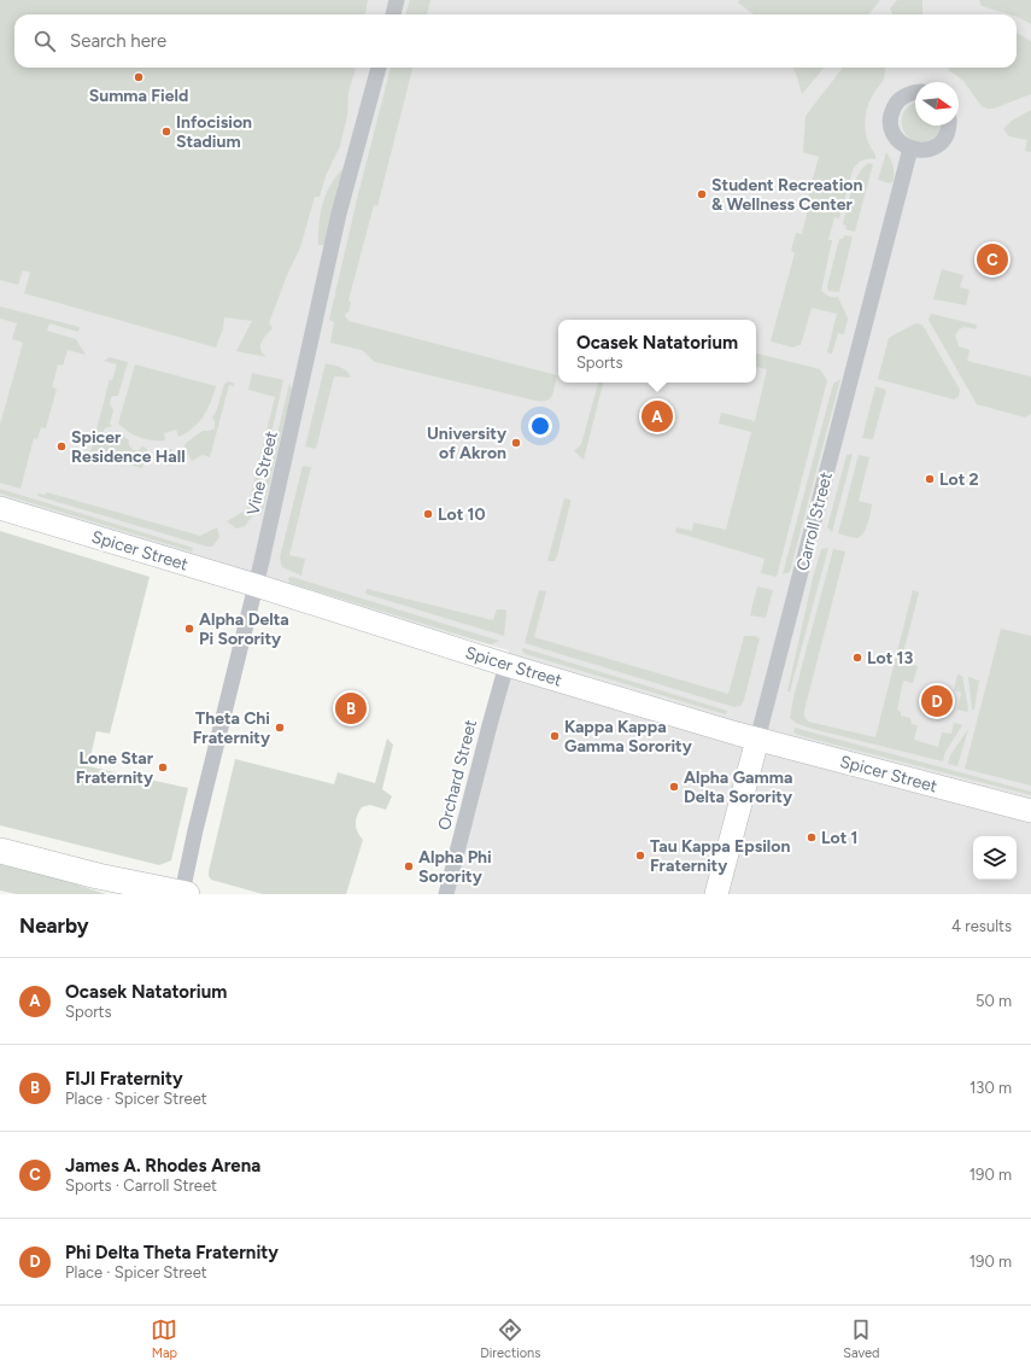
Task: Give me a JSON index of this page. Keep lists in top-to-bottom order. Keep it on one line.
{"streets":{"street":["Vine Street","Carroll Street","Spicer Street","Orchard Street"]},"crossings":[["Vine Street","Spicer Street"],["Carroll Street","Spicer Street"],["Spicer Street","Orchard Street"]],"places":["Summa Field","Infocision Stadium","Student Recreation & Wellness Center","University of Akron","Spicer Residence Hall","Lot 2","Lot 10","Alpha Delta Pi Sorority","Lot 13","Theta Chi Fraternity","Kappa Kappa Gamma Sorority","Lone Star Fraternity","Alpha Gamma Delta Sorority","Lot 1","Tau Kappa Epsilon Fraternity","Alpha Phi Sorority"],"north":"right","page":{"search":"Search here","pins":["C","A","D","B"],"popup":["Ocasek Natatorium","Sports"],"heading":["Nearby","4 results"],"list":[{"mark":"A","name":"Ocasek Natatorium","note":"Sports","value":"50 m"},{"mark":"B","name":"FIJI Fraternity","note":"Place · Spicer Street","value":"130 m"},{"mark":"C","name":"James A. Rhodes Arena","note":"Sports · Carroll Street","value":"190 m"},{"mark":"D","name":"Phi Delta Theta Fraternity","note":"Place · Spicer Street","value":"190 m"}],"nav":["Map","Directions","Saved"]}}
